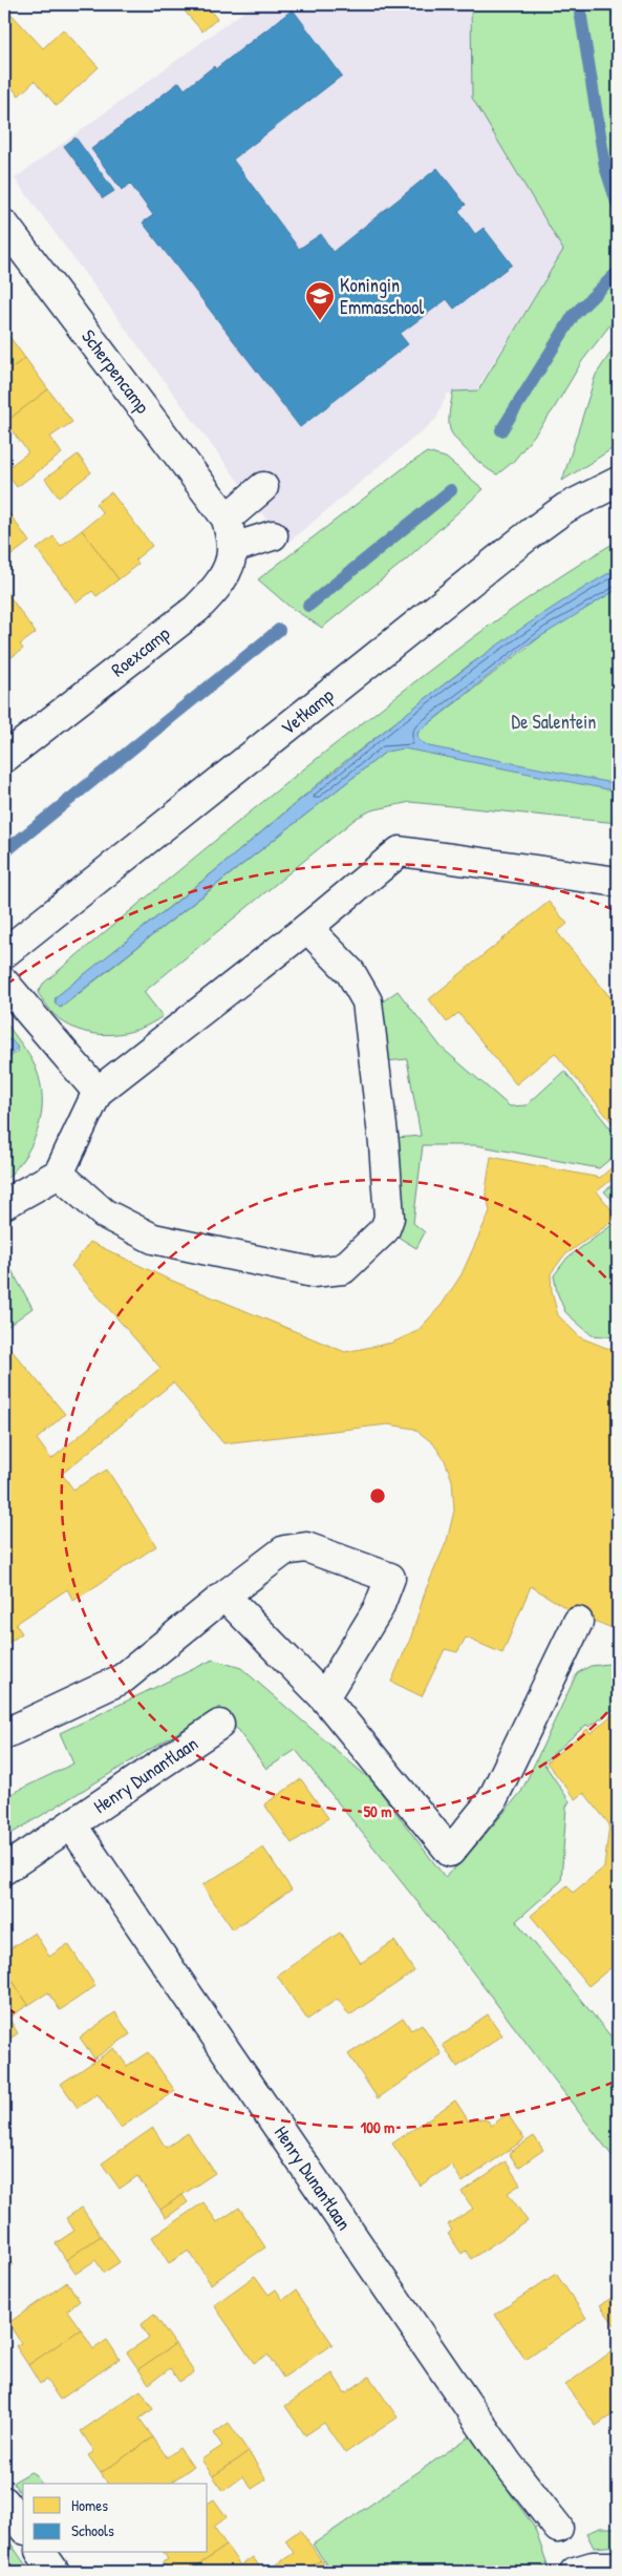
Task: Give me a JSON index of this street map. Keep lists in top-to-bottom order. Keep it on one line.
{"streets":{"street":["Scherpencamp","Roexcamp","Vetkamp","Henry Dunantlaan"]},"crossings":[["Scherpencamp","Roexcamp"]],"parks":["De Salentein"],"places":{"school or university":["Koningin Emmaschool"]},"legend":["Homes","Schools"],"rings":["50 m","100 m"]}
